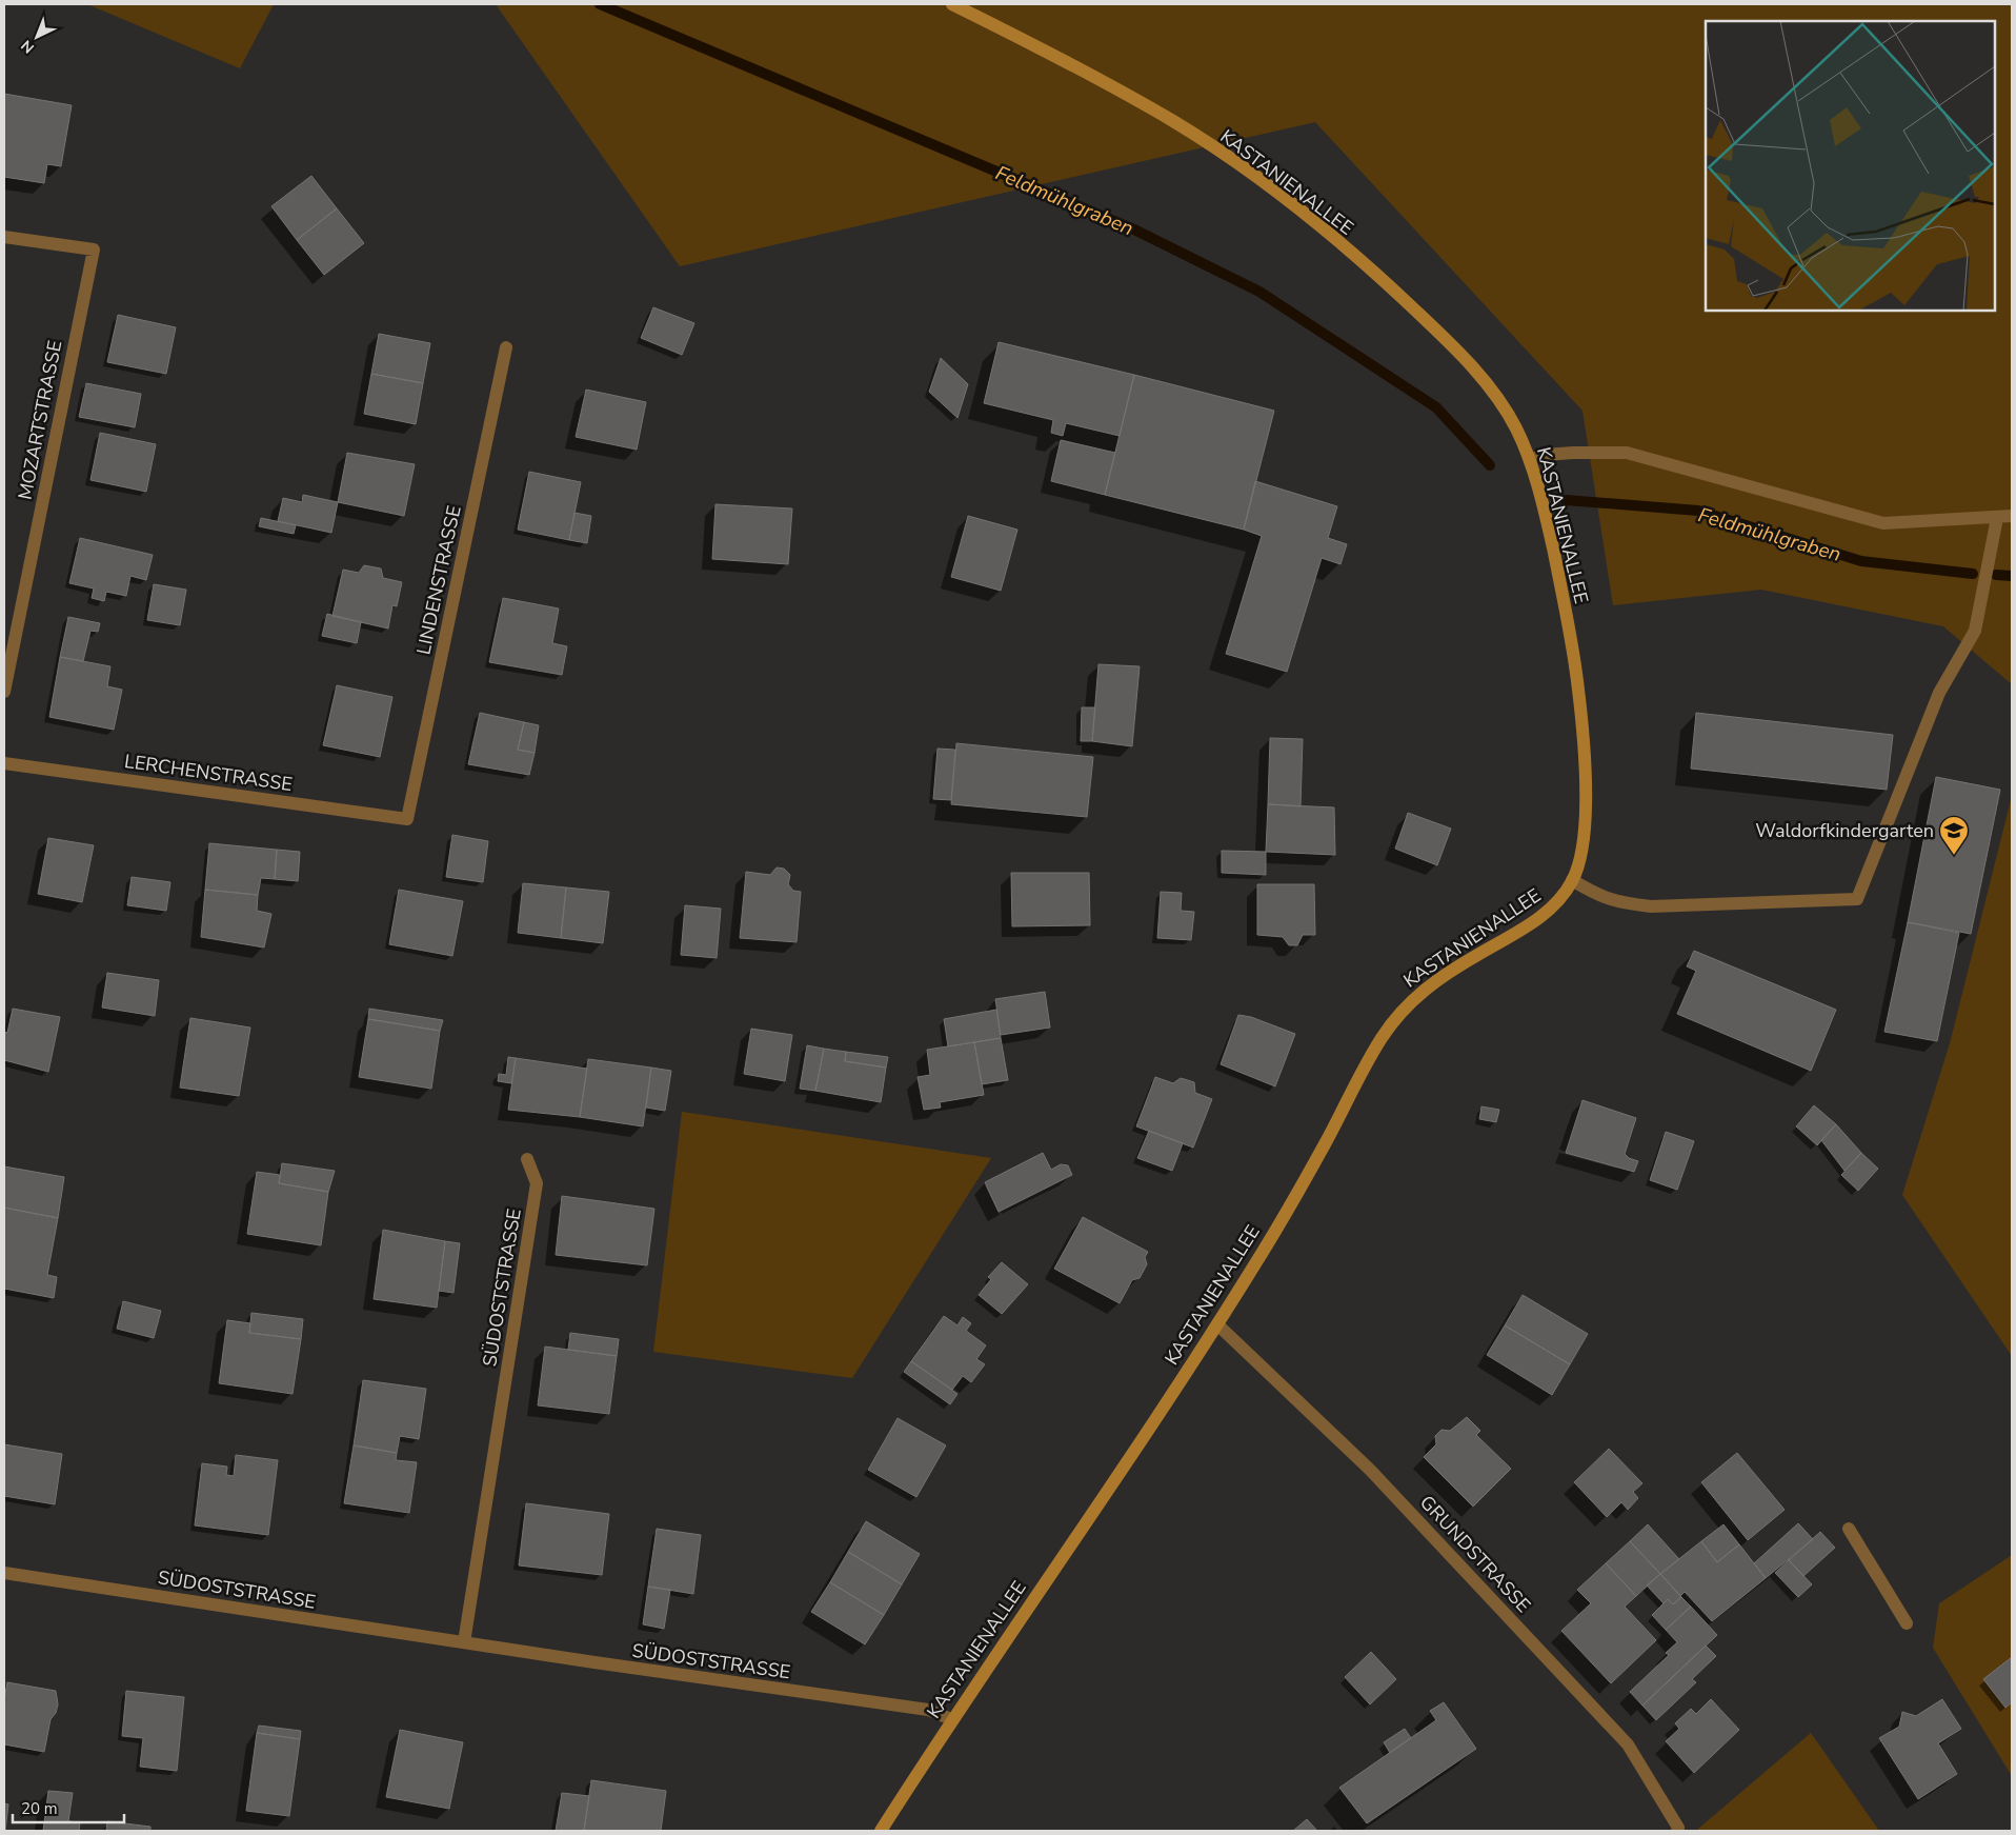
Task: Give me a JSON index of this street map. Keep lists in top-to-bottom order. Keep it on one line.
{"streets":{"street":["KASTANIENALLEE","MOZARTSTRASSE","LINDENSTRASSE","LERCHENSTRASSE","SÜDOSTSTRASSE","GRUNDSTRASSE"]},"crossings":[["KASTANIENALLEE","SÜDOSTSTRASSE"],["KASTANIENALLEE","GRUNDSTRASSE"],["LINDENSTRASSE","LERCHENSTRASSE"]],"water":["Feldmühlgraben"],"places":{"school or university":["Waldorfkindergarten"]},"scale_bar":"20 m","north":"bottom left"}
